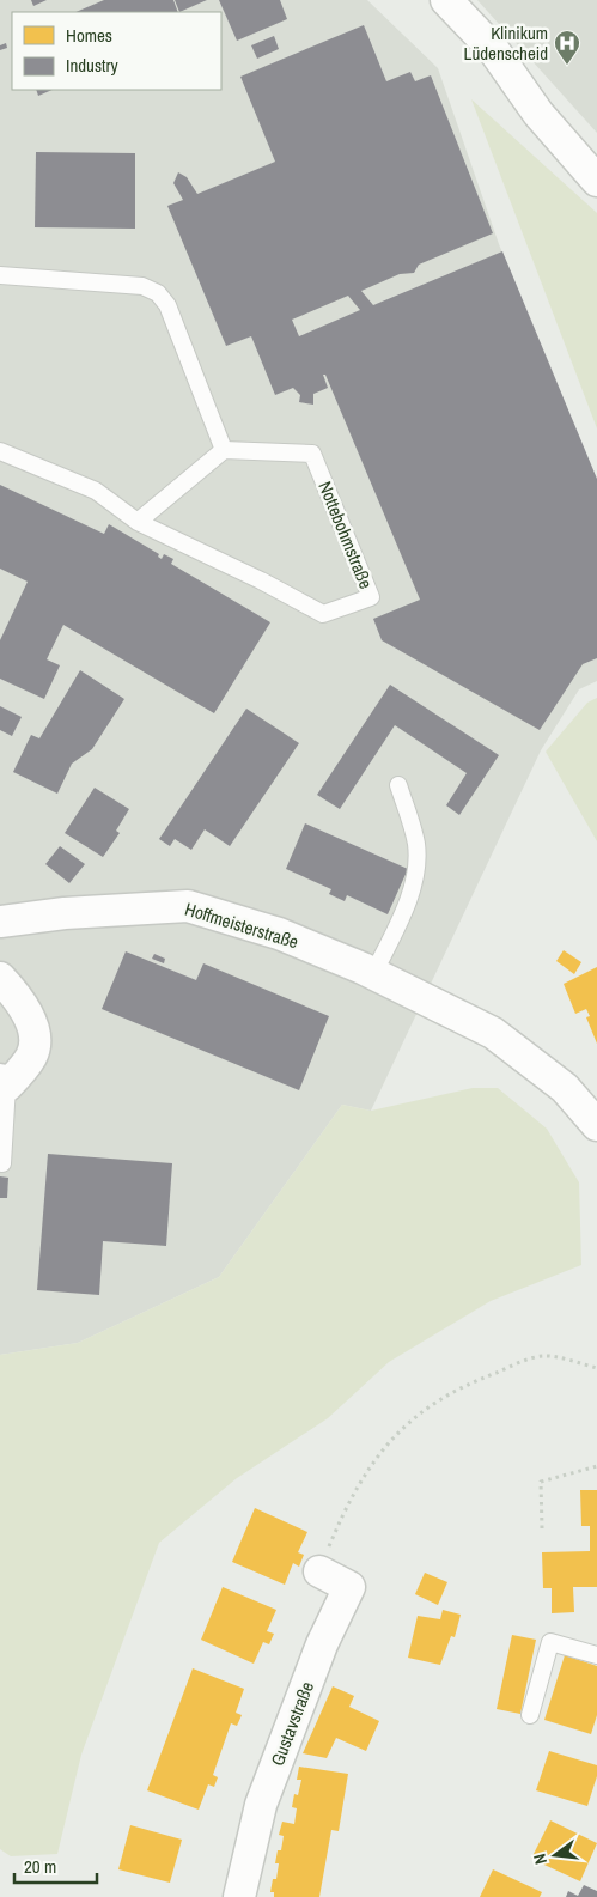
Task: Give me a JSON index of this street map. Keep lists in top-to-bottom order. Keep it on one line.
{"streets":{"street":["Hoffmeisterstraße","Gustavstraße"],"lane":["Nottebohmstraße"]},"places":{"hospital":["Klinikum Lüdenscheid"]},"legend":["Homes","Industry"],"scale_bar":"20 m","north":"left"}
